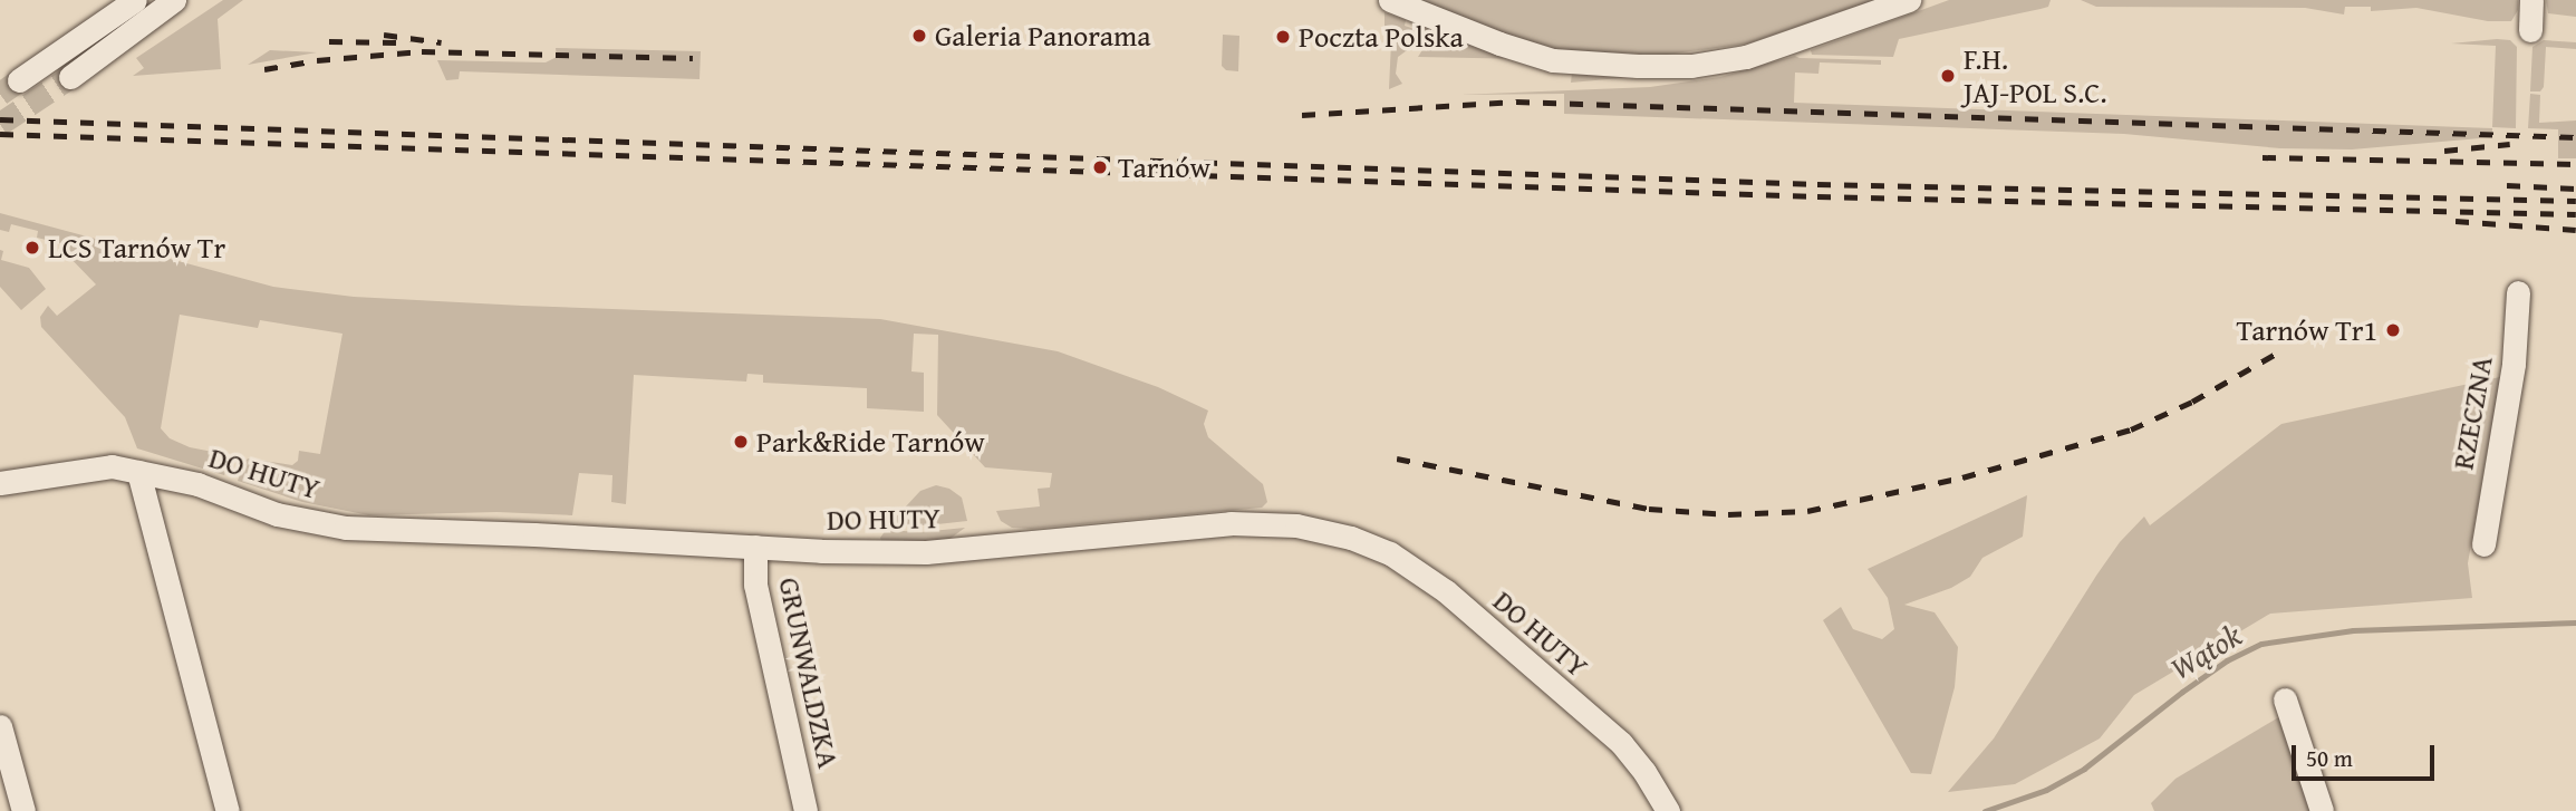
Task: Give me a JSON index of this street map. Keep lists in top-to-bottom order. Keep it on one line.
{"streets":{"street":["RZECZNA","DO HUTY","GRUNWALDZKA"]},"crossings":[["DO HUTY","GRUNWALDZKA"]],"water":["Wątok"],"places":["Galeria Panorama","Poczta Polska","F.H. JAJ-POL S.C.","Tarnów","LCS Tarnów Tr","Tarnów Tr1","Park&Ride Tarnów"],"scale_bar":"50 m"}
